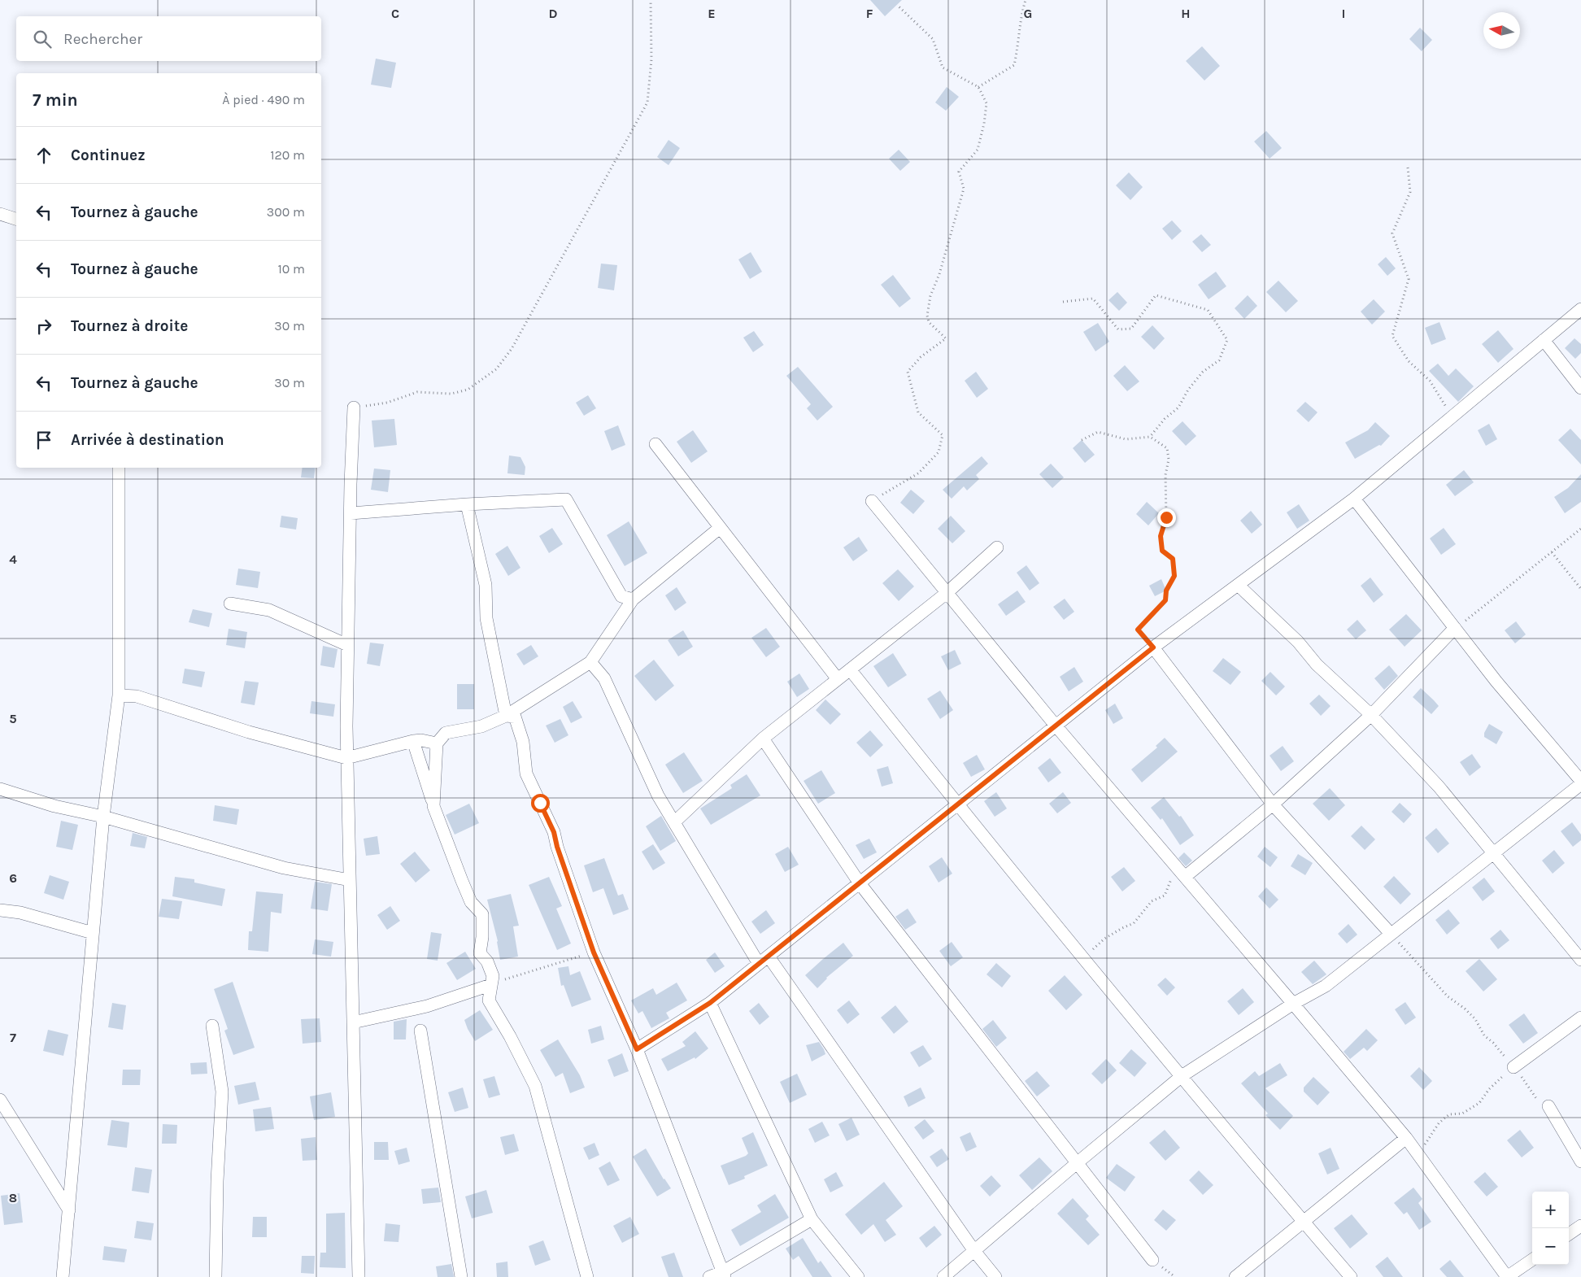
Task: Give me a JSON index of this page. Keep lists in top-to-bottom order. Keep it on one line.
{"north":"left","page":{"search":"Rechercher","heading":["7 min","À pied · 490 m"],"list":[["Continuez","120 m"],["Tournez à gauche","300 m"],["Tournez à gauche","10 m"],["Tournez à droite","30 m"],["Tournez à gauche","30 m"],"Arrivée à destination"],"map_buttons":["+","−"]},"grid":{"columns":["C","D","E","F","G","H","I"],"rows":["4","5","6","7","8"]}}
